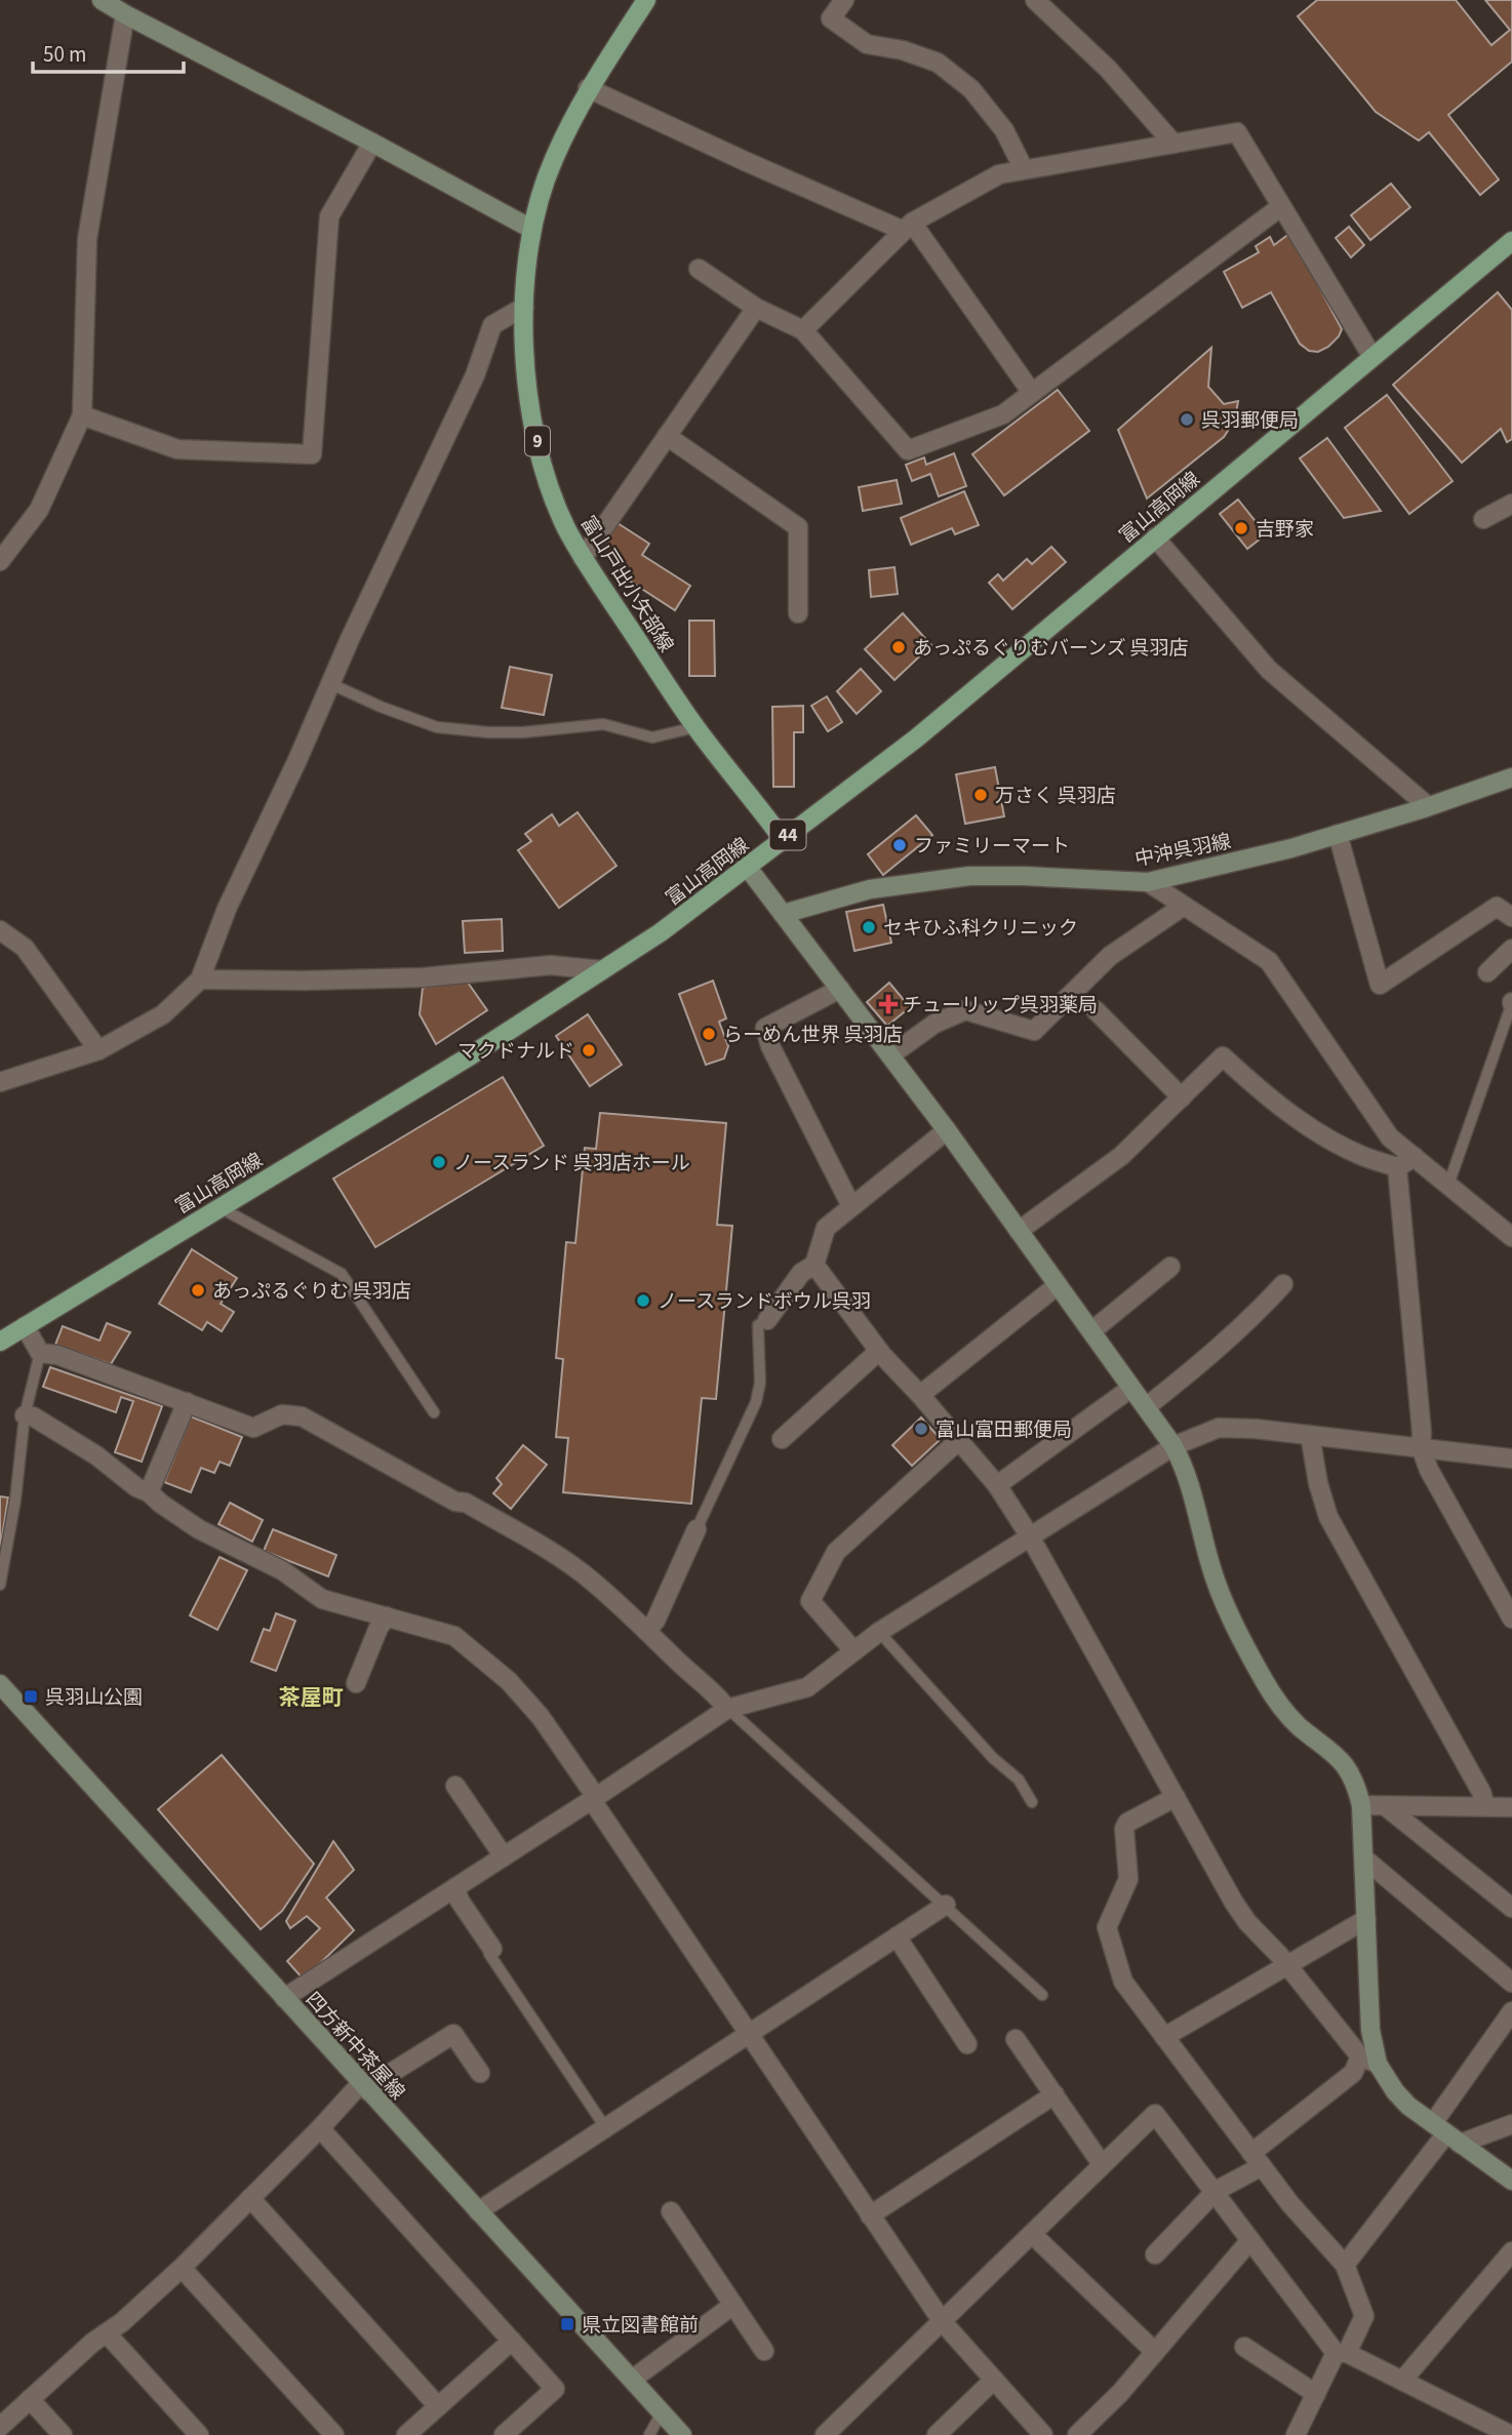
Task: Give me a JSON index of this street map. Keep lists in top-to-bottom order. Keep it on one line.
{"streets":{"main road":["9","富山高岡線","富山戸出小矢部線","44"],"street":["中沖呉羽線","四方新中茶屋線"]},"crossings":[["富山高岡線","富山戸出小矢部線"]],"districts":["茶屋町"],"places":{"other":["呉羽郵便局","吉野家","あっぷるぐりむバーンズ 呉羽店","万さく 呉羽店","ファミリーマート","セキひふ科クリニック","らーめん世界 呉羽店","マクドナルド","ノースランド 呉羽店ホール","あっぷるぐりむ 呉羽店","ノースランドボウル呉羽","富山富田郵便局"],"health":["チューリップ呉羽薬局"],"transit":["呉羽山公園","県立図書館前"]},"scale_bar":"50 m"}
